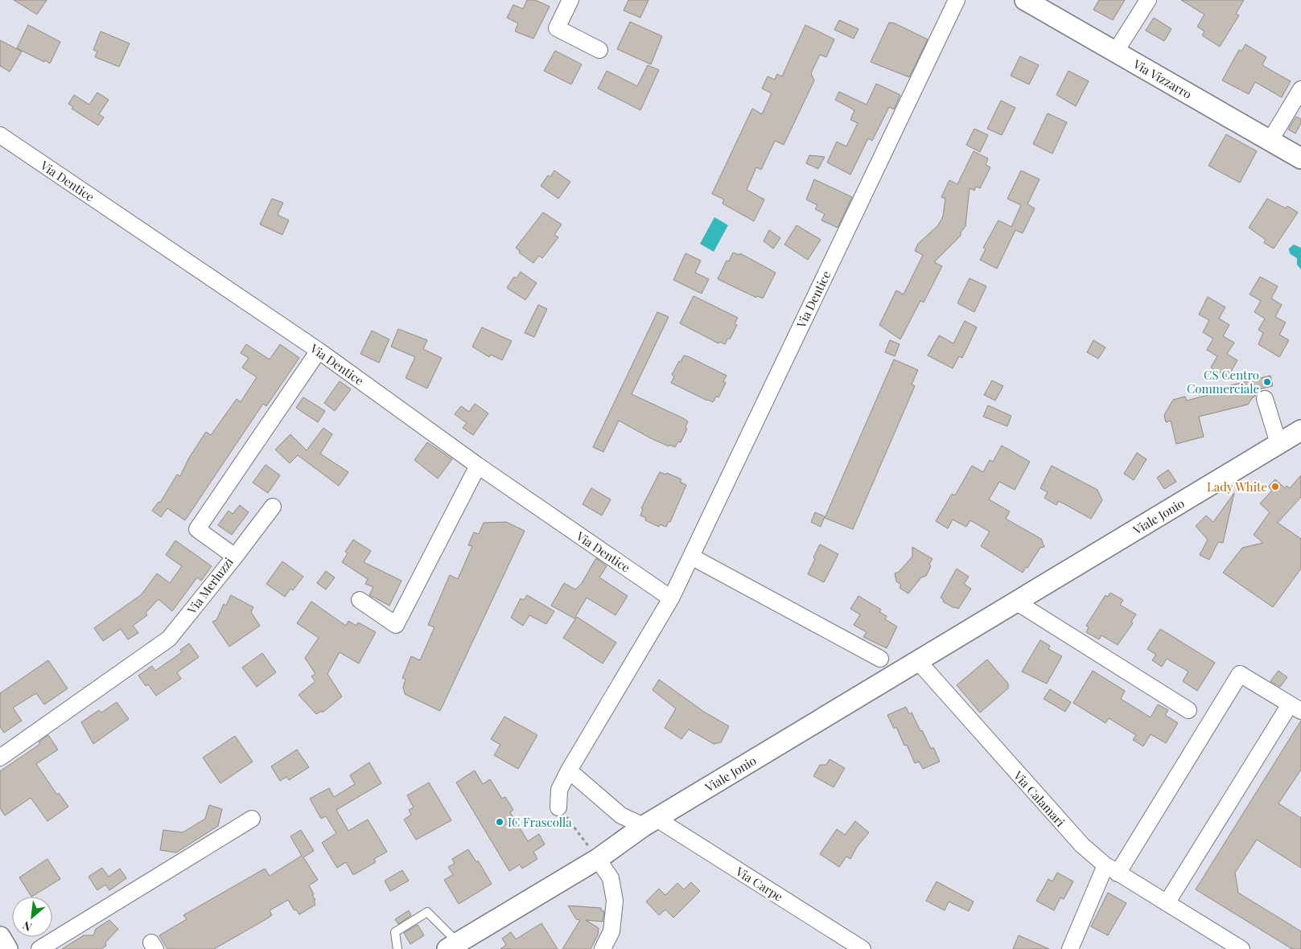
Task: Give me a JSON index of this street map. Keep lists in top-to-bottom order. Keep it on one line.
{"streets":{"street":["Via Vizzarro","Via Dentice","Viale Jonio","Via Merluzzi","Via Calamari","Via Carpe"]},"crossings":[["Via Dentice","Via Merluzzi"],["Viale Jonio","Via Calamari"],["Viale Jonio","Via Carpe"]],"places":["CS Centro Commerciale","Lady White","IC Frascolla"],"north":"bottom left"}
